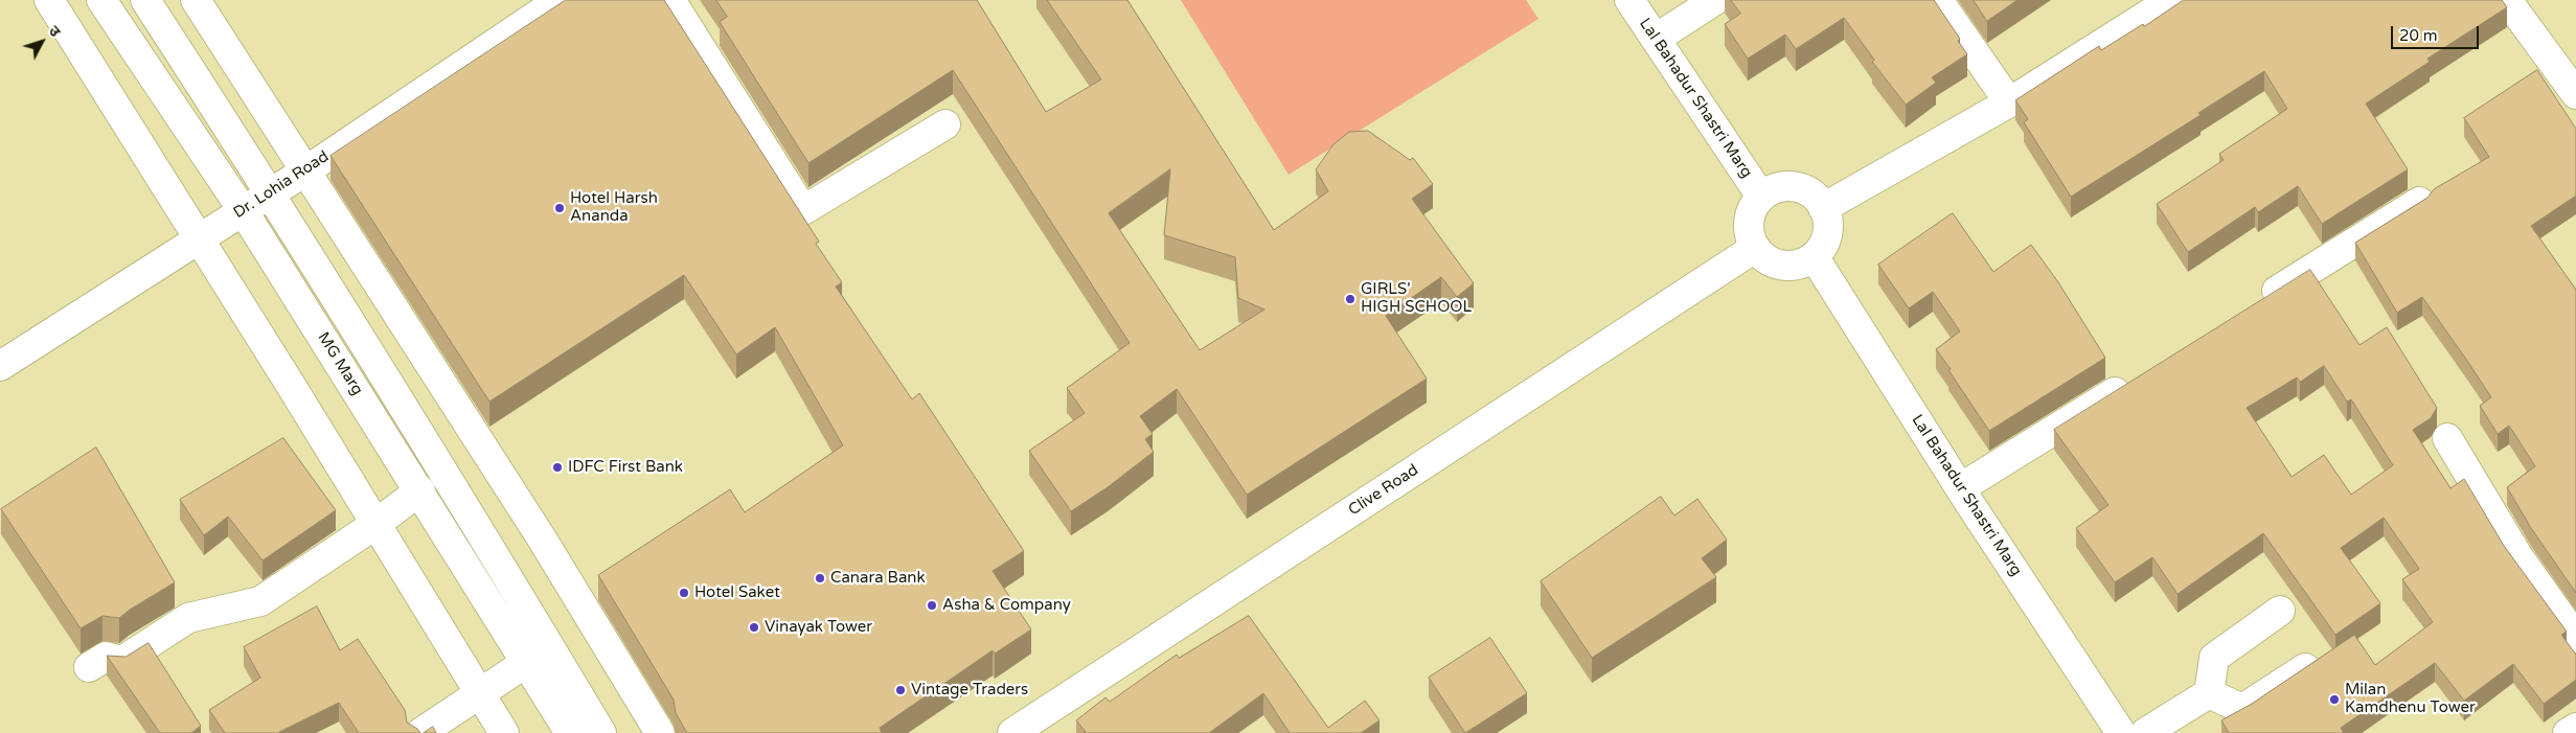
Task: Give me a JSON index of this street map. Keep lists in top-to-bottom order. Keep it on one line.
{"streets":{"street":["Lal Bahadur Shastri Marg","Dr. Lohia Road","MG Marg","Clive Road"]},"crossings":[["Lal Bahadur Shastri Marg","Clive Road"],["Dr. Lohia Road","MG Marg"]],"places":["Hotel Harsh Ananda","GIRLS' HIGH SCHOOL","IDFC First Bank","Canara Bank","Hotel Saket","Asha & Company","Vinayak Tower","Vintage Traders","Milan Kamdhenu Tower"],"scale_bar":"20 m","north":"top right"}
